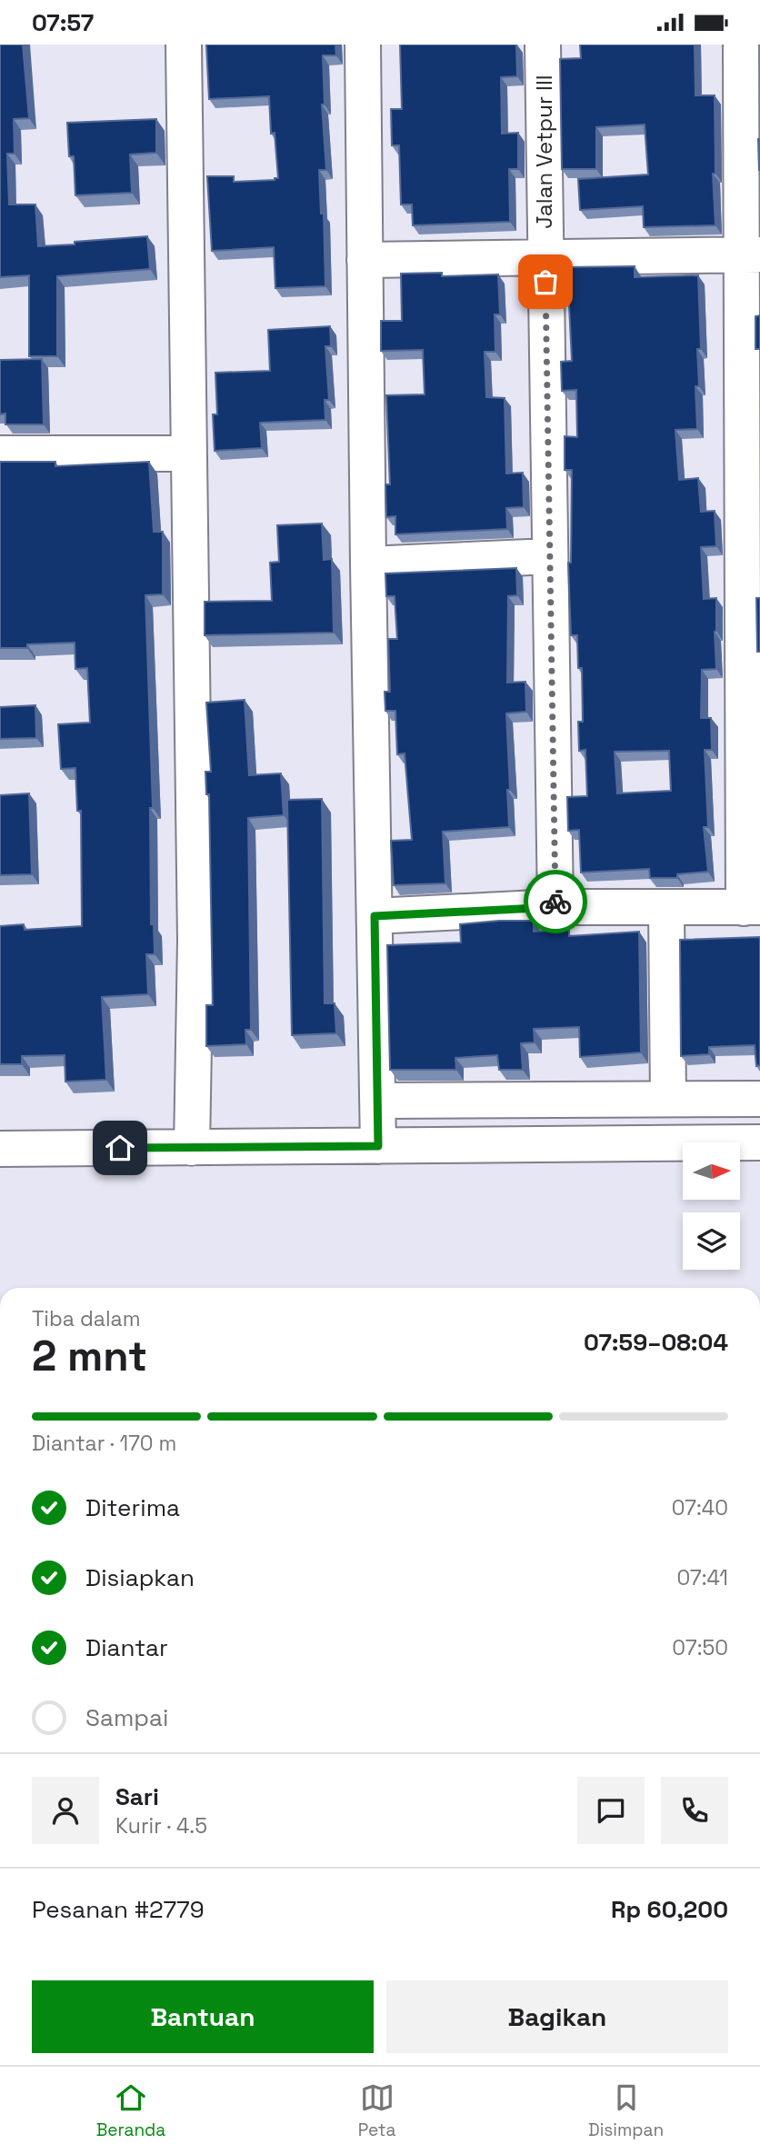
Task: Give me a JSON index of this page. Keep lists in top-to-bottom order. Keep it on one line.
{"streets":{"street":["Jalan Vetpur III"]},"north":"right","page":{"status":"07:57","heading":["2 mnt","Tiba dalam","07:59–08:04"],"panel":["Sari","Kurir · 4.5","Pesanan #2779","Rp 60,200"],"bar":"Diantar · 170 m","list":[["Diterima","07:40"],["Disiapkan","07:41"],["Diantar","07:50"],"Sampai"],"buttons":["Bantuan","Bagikan"],"tabs":["Beranda","Peta","Disimpan"]}}
